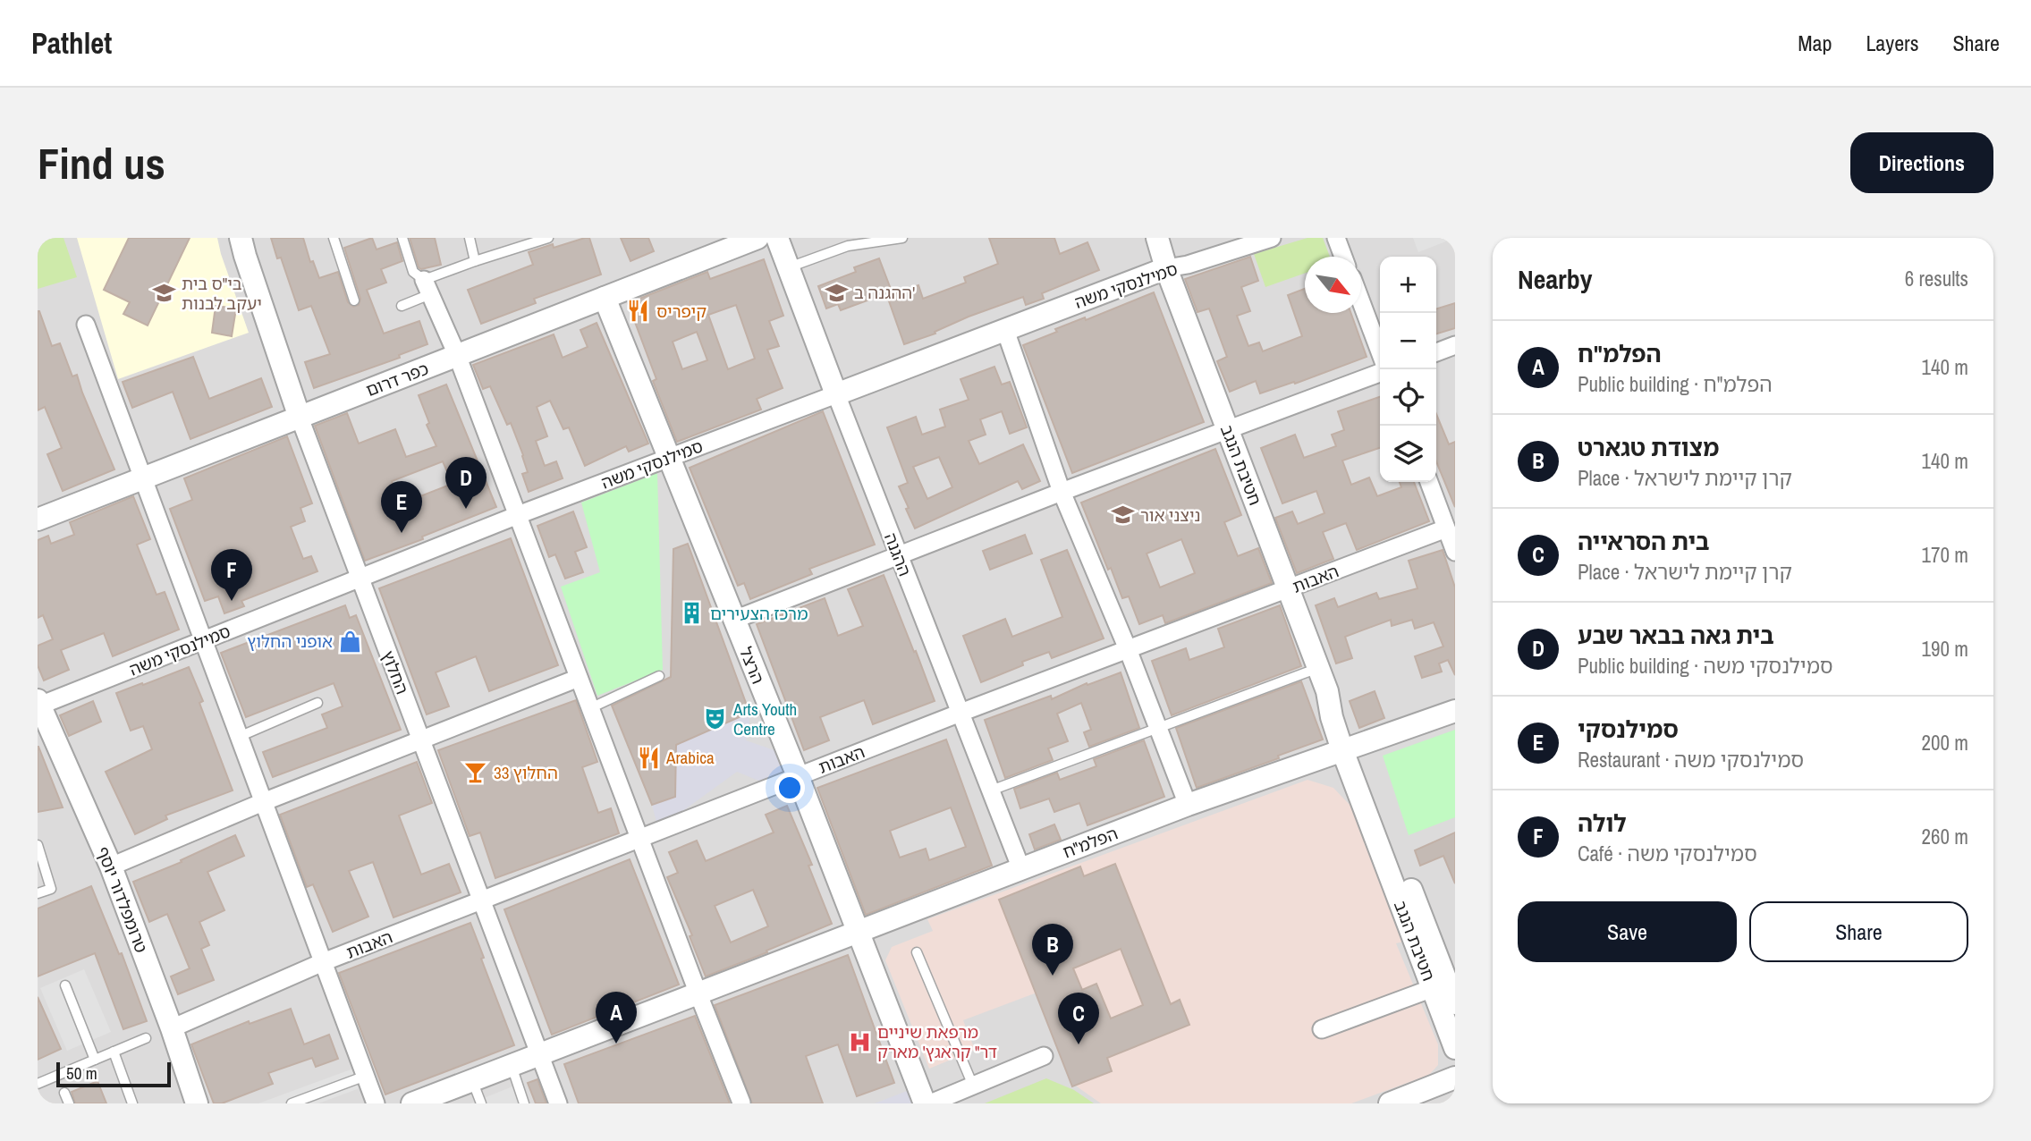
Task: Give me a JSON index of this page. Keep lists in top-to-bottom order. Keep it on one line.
{"streets":{"street":["סמילנסקי משה","כפר דרום","חטיבת הנגב","ההגנה","האבות","הרצל","החלוץ","הפלמ\"ח","טרומפלדור יוסף"]},"crossings":[["סמילנסקי משה","חטיבת הנגב"],["סמילנסקי משה","ההגנה"],["סמילנסקי משה","הרצל"],["סמילנסקי משה","החלוץ"],["סמילנסקי משה","טרומפלדור יוסף"],["כפר דרום","הרצל"],["כפר דרום","החלוץ"],["חטיבת הנגב","האבות"],["חטיבת הנגב","הפלמ\"ח"],["ההגנה","האבות"],["ההגנה","הפלמ\"ח"],["האבות","הרצל"],["האבות","החלוץ"],["האבות","טרומפלדור יוסף"],["הרצל","הפלמ\"ח"],["החלוץ","הפלמ\"ח"]],"places":{"school or university":["ההגנה ב'","בי\"ס בית יעקב לבנות","ניצני אור"],"restaurant":["קיפריס","Arabica"],"building":["מרכז הצעירים"],"shop":["אופני החלוץ"],"theatre":["Arts Youth Centre"],"bar":["החלוץ 33"],"hospital":["מרפאת שיניים דר\" קראגץ' מארק"]},"scale_bar":"50 m","north":"bottom right","page":{"header":"Pathlet","nav":["Map","Layers","Share"],"buttons":["Directions",["Save","Share"]],"title":"Find us","heading":["Nearby","6 results"],"map_buttons":["+","−"],"list":[{"mark":"A","name":"הפלמ\"ח","note":"Public building · הפלמ\"ח","value":"140 m"},{"mark":"B","name":"מצודת טגארט","note":"Place · קרן קיימת לישראל","value":"140 m"},{"mark":"C","name":"בית הסראייה","note":"Place · קרן קיימת לישראל","value":"170 m"},{"mark":"D","name":"בית גאה בבאר שבע","note":"Public building · סמילנסקי משה","value":"190 m"},{"mark":"E","name":"סמילנסקי","note":"Restaurant · סמילנסקי משה","value":"200 m"},{"mark":"F","name":"לולה","note":"Café · סמילנסקי משה","value":"260 m"}],"pins":["D","E","F","B","A","C"],"scale":"50 m"}}
